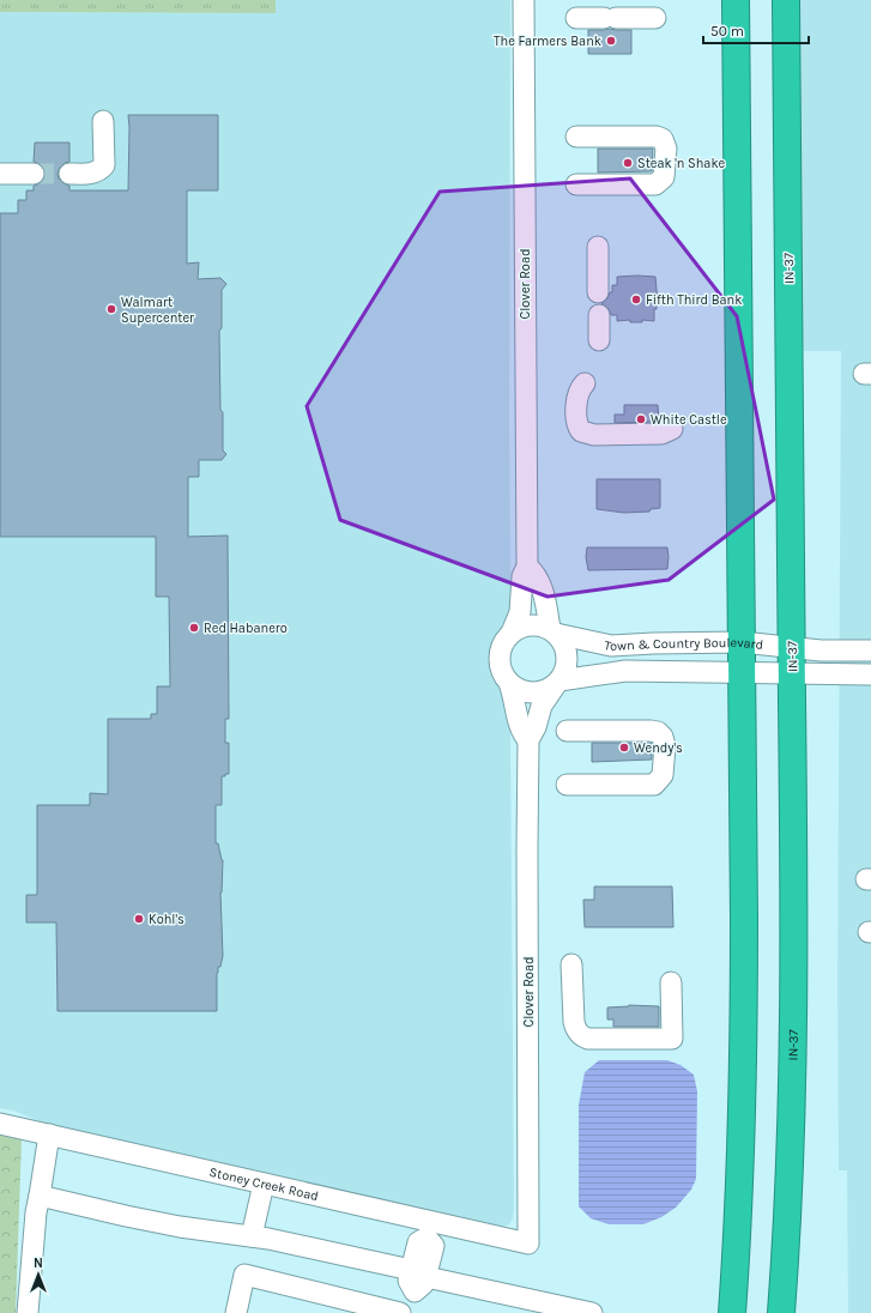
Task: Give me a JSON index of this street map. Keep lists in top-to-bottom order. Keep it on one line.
{"streets":{"highway":["IN-37"],"street":["Clover Road","Town & Country Boulevard","Stoney Creek Road"]},"crossings":[["IN-37","Town & Country Boulevard"],["Clover Road","Town & Country Boulevard"],["Clover Road","Stoney Creek Road"]],"places":["The Farmers Bank","Steak 'n Shake","Fifth Third Bank","Walmart Supercenter","White Castle","Red Habanero","Wendy's","Kohl's"],"scale_bar":"50 m","north":"top"}
